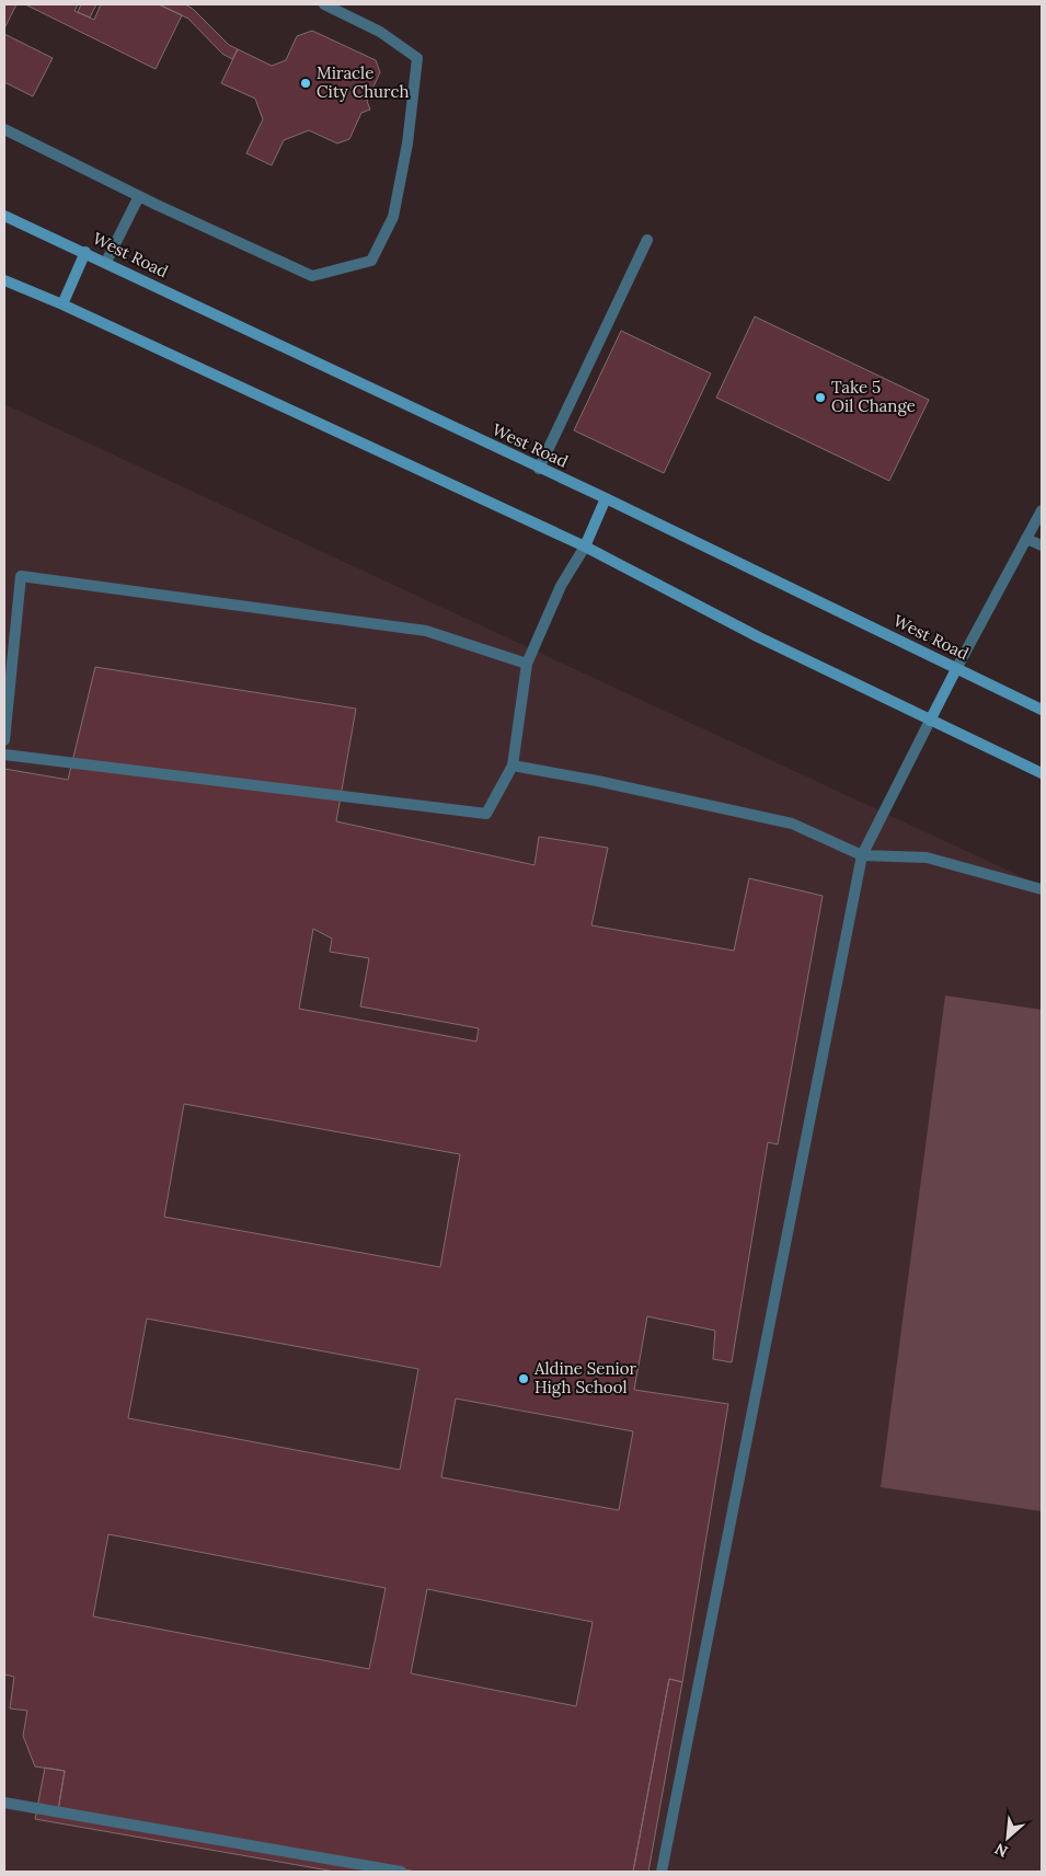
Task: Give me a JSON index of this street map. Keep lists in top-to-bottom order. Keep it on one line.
{"streets":{"main road":["West Road"]},"places":["Miracle City Church","Take 5 Oil Change","Aldine Senior High School"],"north":"bottom left"}
